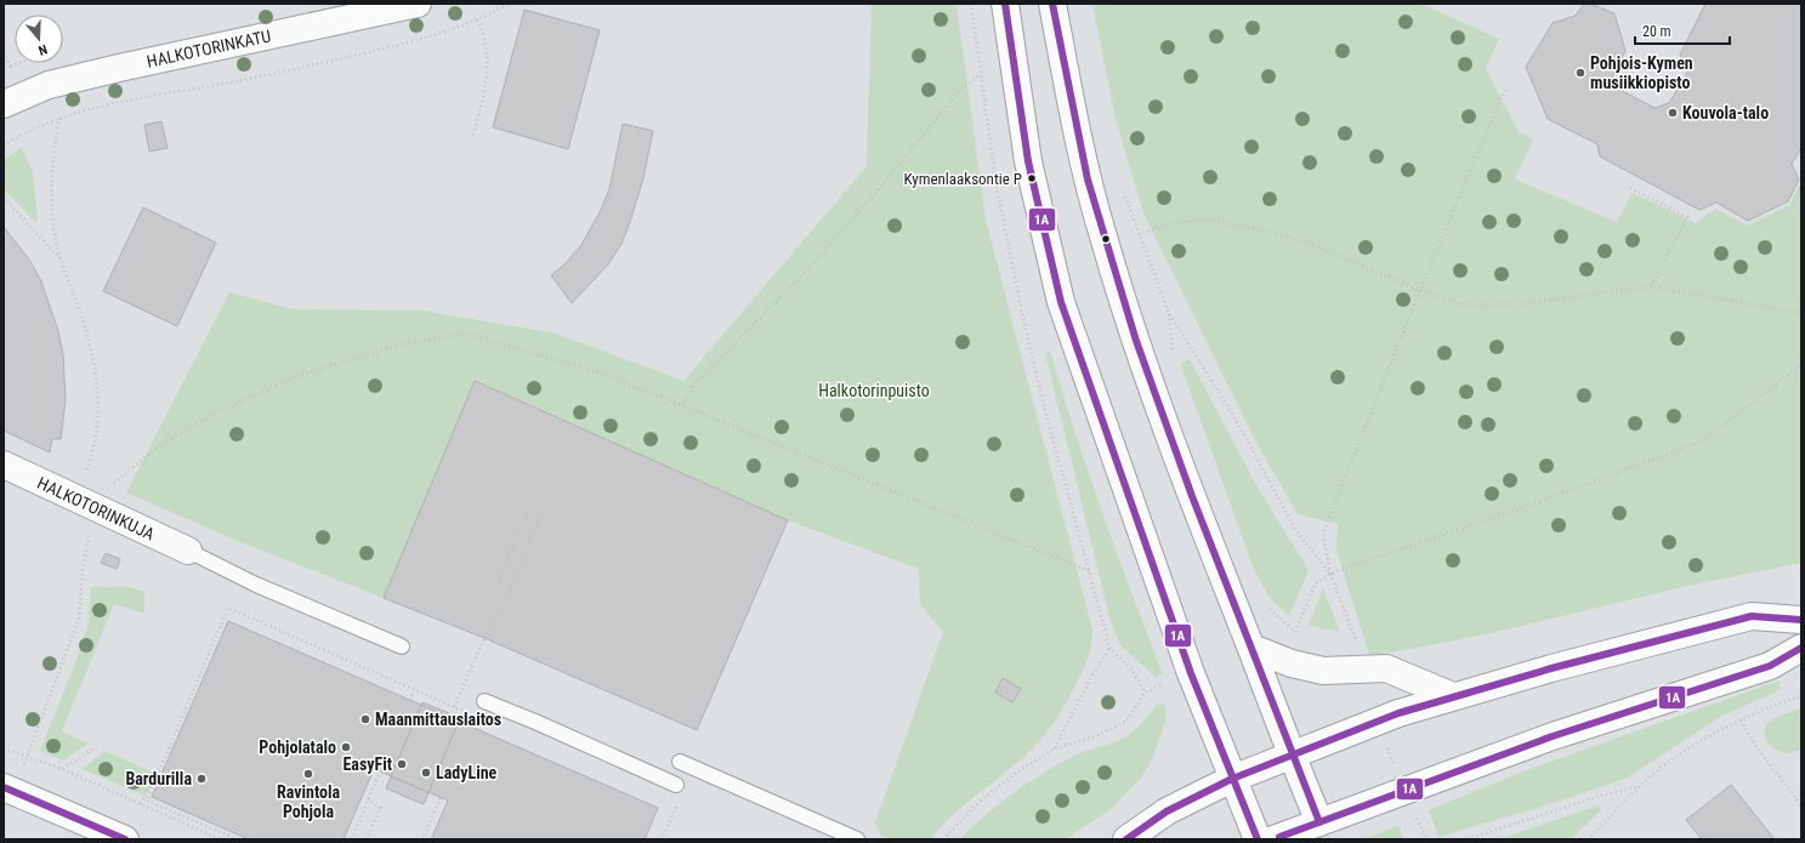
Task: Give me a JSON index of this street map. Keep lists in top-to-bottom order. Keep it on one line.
{"streets":{"main road":["HALKOTORINKATU","HALKOTORINKUJA"]},"parks":["Halkotorinpuisto"],"places":["Pohjois-Kymen musiikkiopisto","Kouvola-talo","Kymenlaaksontie P","Maanmittauslaitos","Pohjolatalo","EasyFit","LadyLine","Ravintola Pohjola","Bardurilla"],"lines":["transit line 1A"],"scale_bar":"20 m","north":"bottom"}
